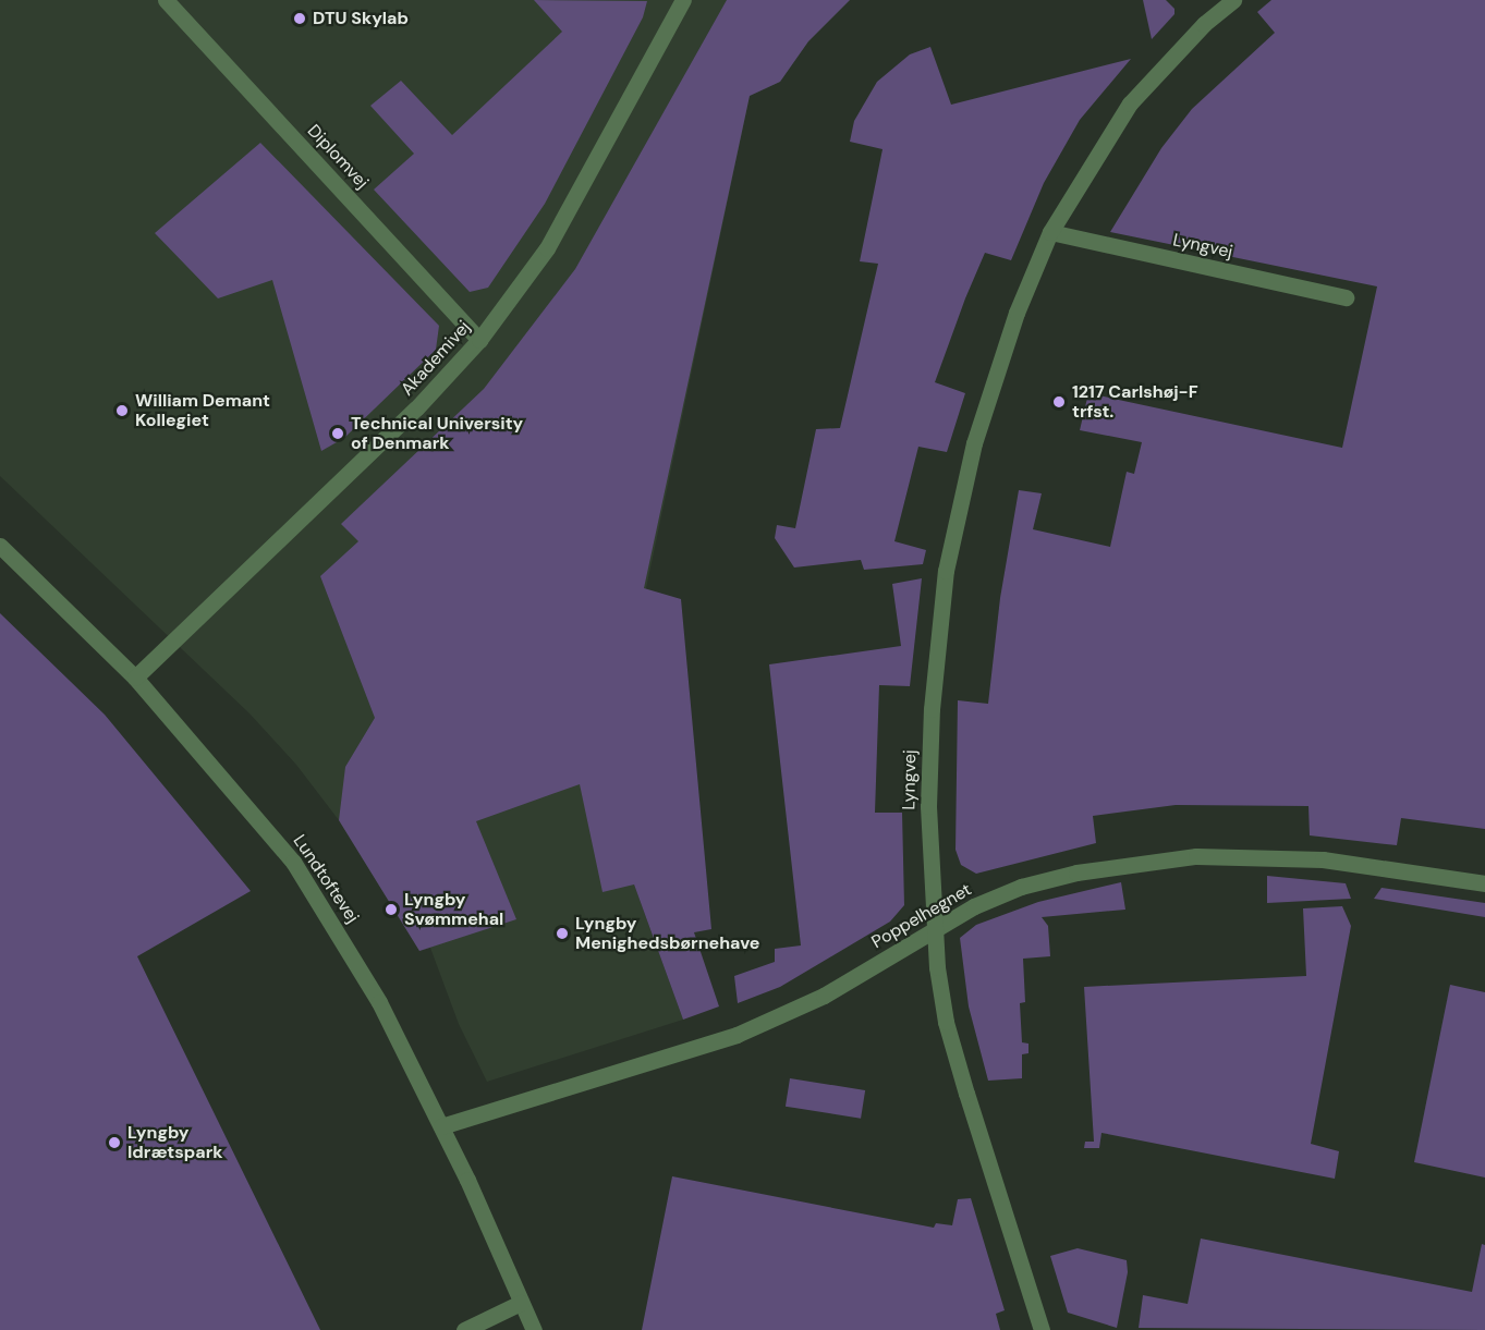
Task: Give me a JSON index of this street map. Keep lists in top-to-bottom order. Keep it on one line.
{"streets":{"street":["Diplomvej","Lyngvej","Akademivej","Lundtoftevej","Poppelhegnet"]},"crossings":[["Diplomvej","Akademivej"],["Lyngvej","Poppelhegnet"],["Akademivej","Lundtoftevej"],["Lundtoftevej","Poppelhegnet"]],"places":["DTU Skylab","1217 Carlshøj-F trfst.","William Demant Kollegiet","Technical University of Denmark","Lyngby Svømmehal","Lyngby Menighedsbørnehave","Lyngby Idrætspark"]}
